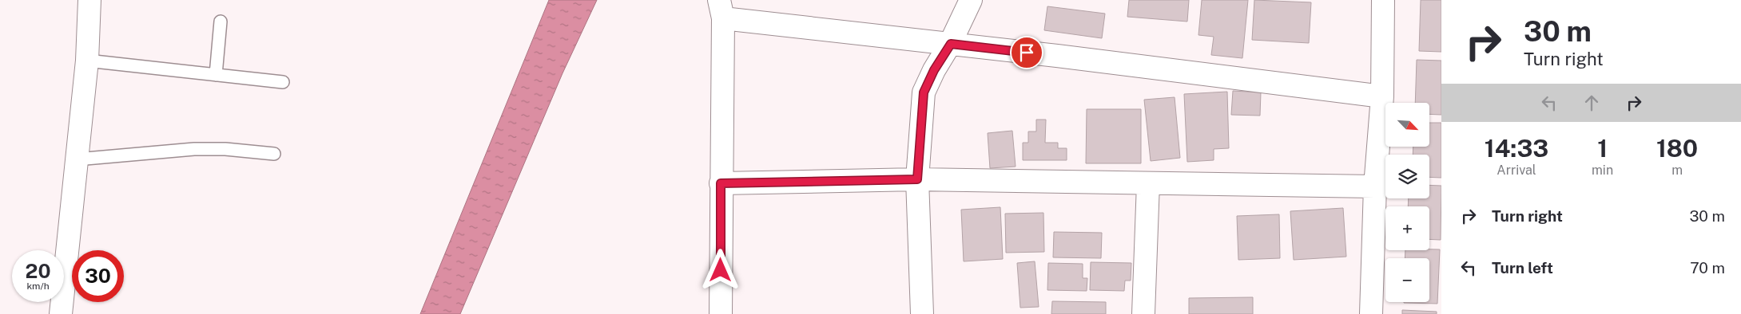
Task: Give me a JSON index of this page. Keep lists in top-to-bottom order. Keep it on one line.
{"north":"bottom right","page":{"turn":["30 m","Turn right"],"map_buttons":["+","−"],"eta":["14:33","Arrival","1","min","180","m"],"list":[{"name":"Turn right","value":"30 m"},{"name":"Turn left","value":"70 m"}],"speed":"20 km/h","limit":"30"}}
